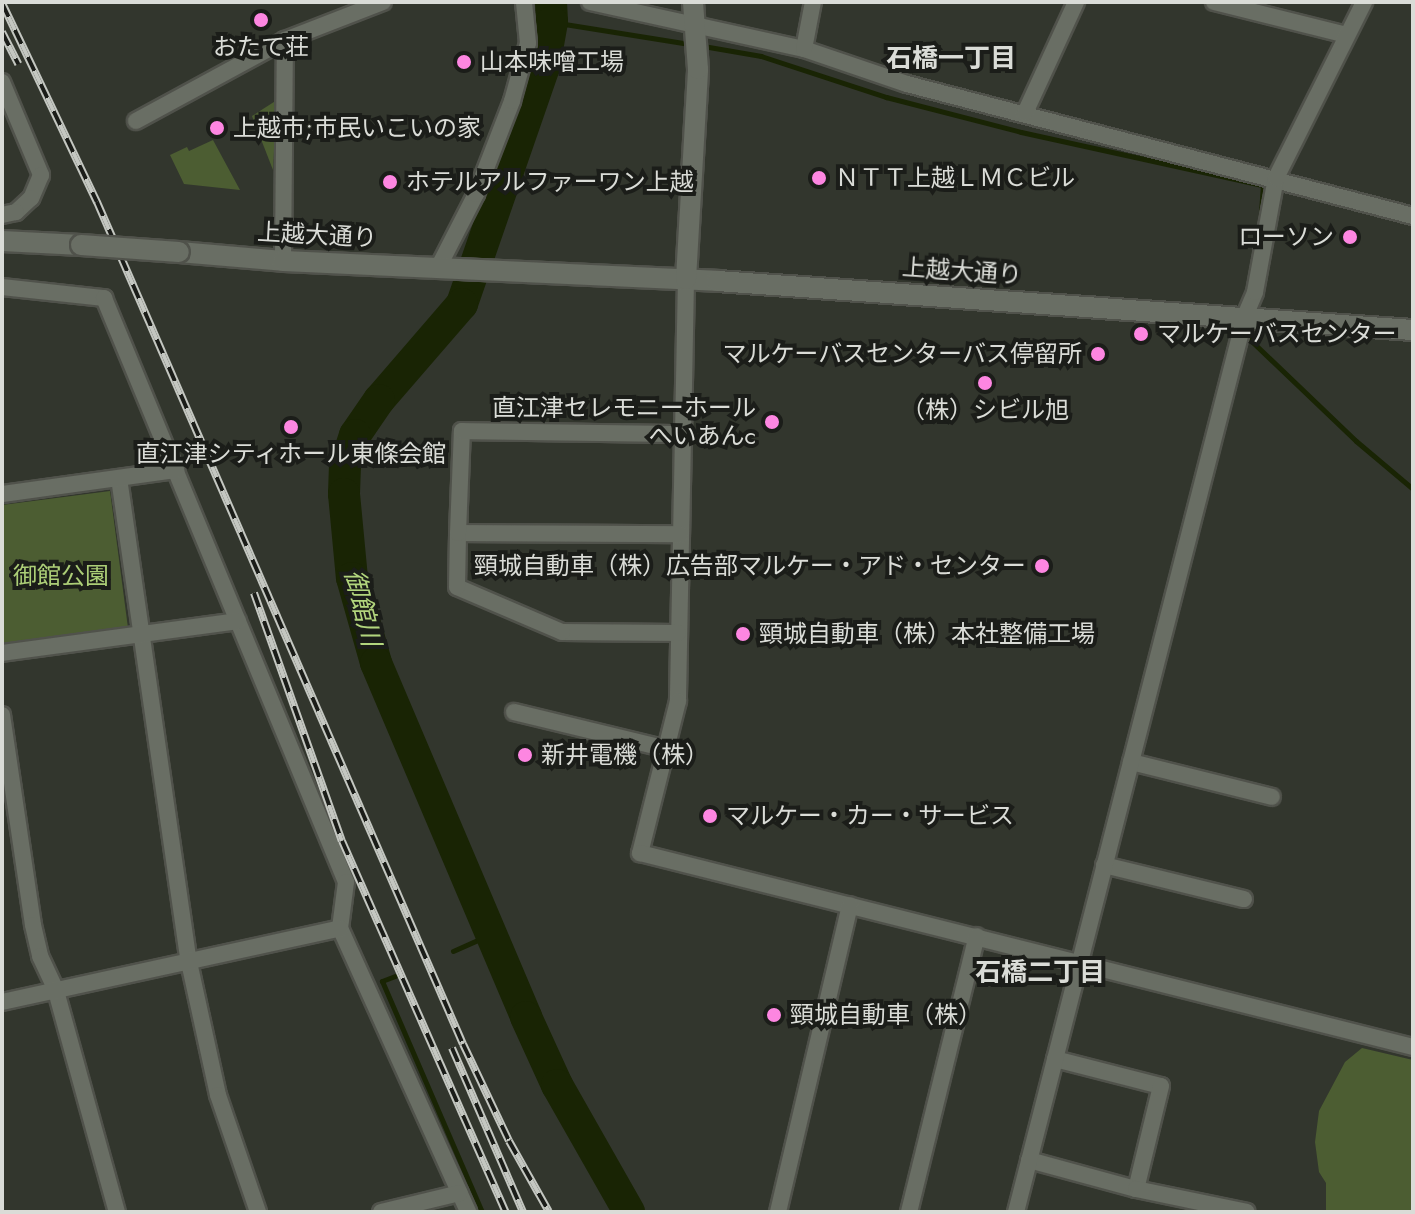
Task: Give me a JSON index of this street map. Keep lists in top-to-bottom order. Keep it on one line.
{"streets":{"main road":["上越大通り"]},"districts":["石橋一丁目","石橋二丁目"],"water":["御館川"],"parks":["御館公園"],"places":["おたて荘","山本味噌工場","上越市;市民いこいの家","ＮＴＴ上越ＬＭＣビル","ホテルアルファーワン上越","ローソン","マルケーバスセンター","マルケーバスセンターバス停留所","（株）シビル旭","直江津セレモニーホール へいあんc","直江津シティホール東條会館","頸城自動車（株）広告部マルケー・アド・センター","頸城自動車（株）本社整備工場","新井電機（株）","マルケー・カー・サービス","頸城自動車（株）"]}
